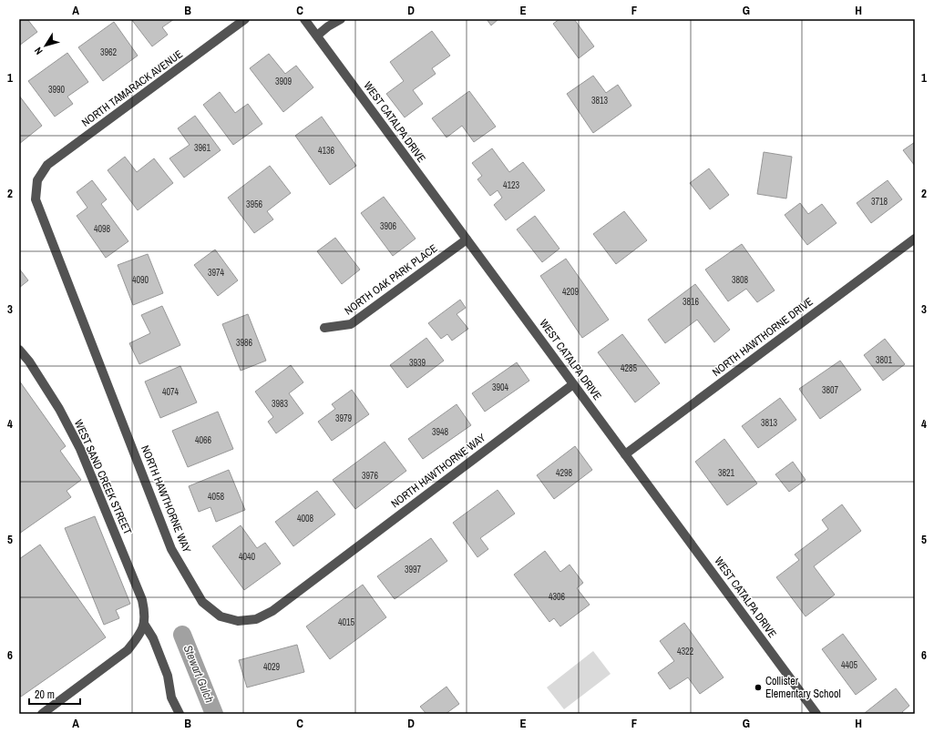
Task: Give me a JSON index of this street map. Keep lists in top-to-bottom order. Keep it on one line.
{"streets":{"street":["NORTH TAMARACK AVENUE","WEST CATALPA DRIVE","NORTH OAK PARK PLACE","NORTH HAWTHORNE DRIVE","NORTH HAWTHORNE WAY","WEST SAND CREEK STREET"]},"crossings":[["NORTH TAMARACK AVENUE","NORTH HAWTHORNE WAY"],["WEST CATALPA DRIVE","NORTH OAK PARK PLACE"],["WEST CATALPA DRIVE","NORTH HAWTHORNE DRIVE"],["WEST CATALPA DRIVE","NORTH HAWTHORNE WAY"]],"water":["Stewart Gulch"],"places":["Collister Elementary School"],"house_numbers":["3962","3909","3990","3813","3961","4136","4123","3718","3956","3906","4098","3974","4090","3808","4209","3816","3986","3801","3939","4285","3904","3807","4074","3983","3979","3813","3948","4066","4298","3821","3976","4058","4008","4040","3997","4306","4015","4322","4405","4029"],"scale_bar":"20 m","north":"bottom left","grid":{"columns":["A","B","C","D","E","F","G","H"],"rows":["1","2","3","4","5","6"]}}
